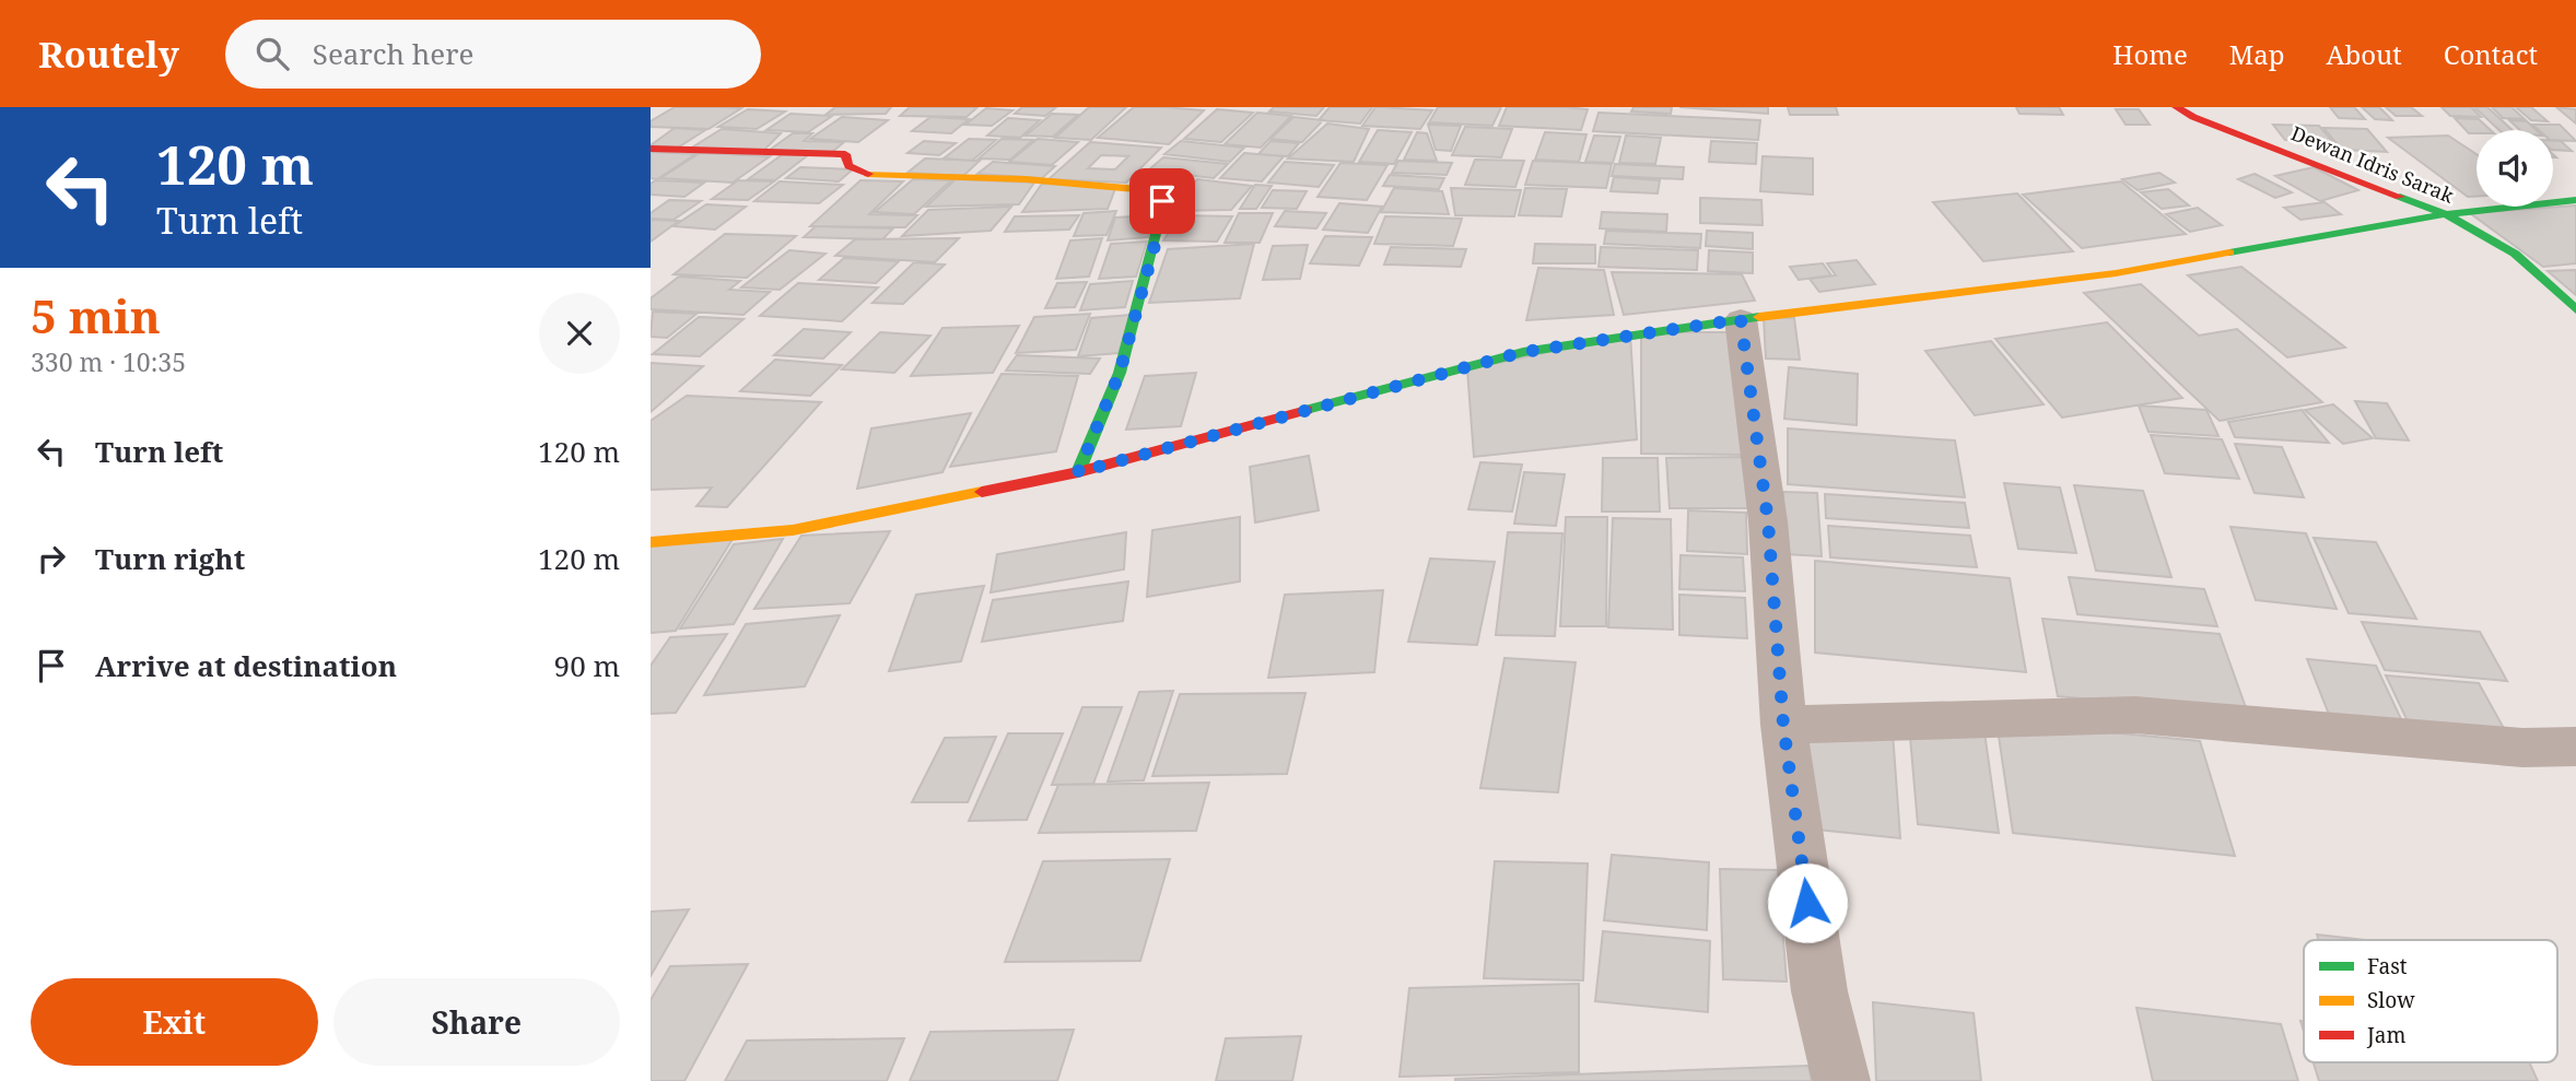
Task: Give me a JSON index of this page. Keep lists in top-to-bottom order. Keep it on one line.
{"streets":{"street":["Dewan Idris Sarak"]},"legend":["Fast","Slow","Jam"],"page":{"header":"Routely","search":"Search here","nav":["Home","Map","About","Contact"],"turn":["120 m","Turn left"],"heading":["5 min","330 m · 10:35"],"list":[{"name":"Turn left","value":"120 m"},{"name":"Turn right","value":"120 m"},{"name":"Arrive at destination","value":"90 m"}],"buttons":["Exit","Share"]}}
